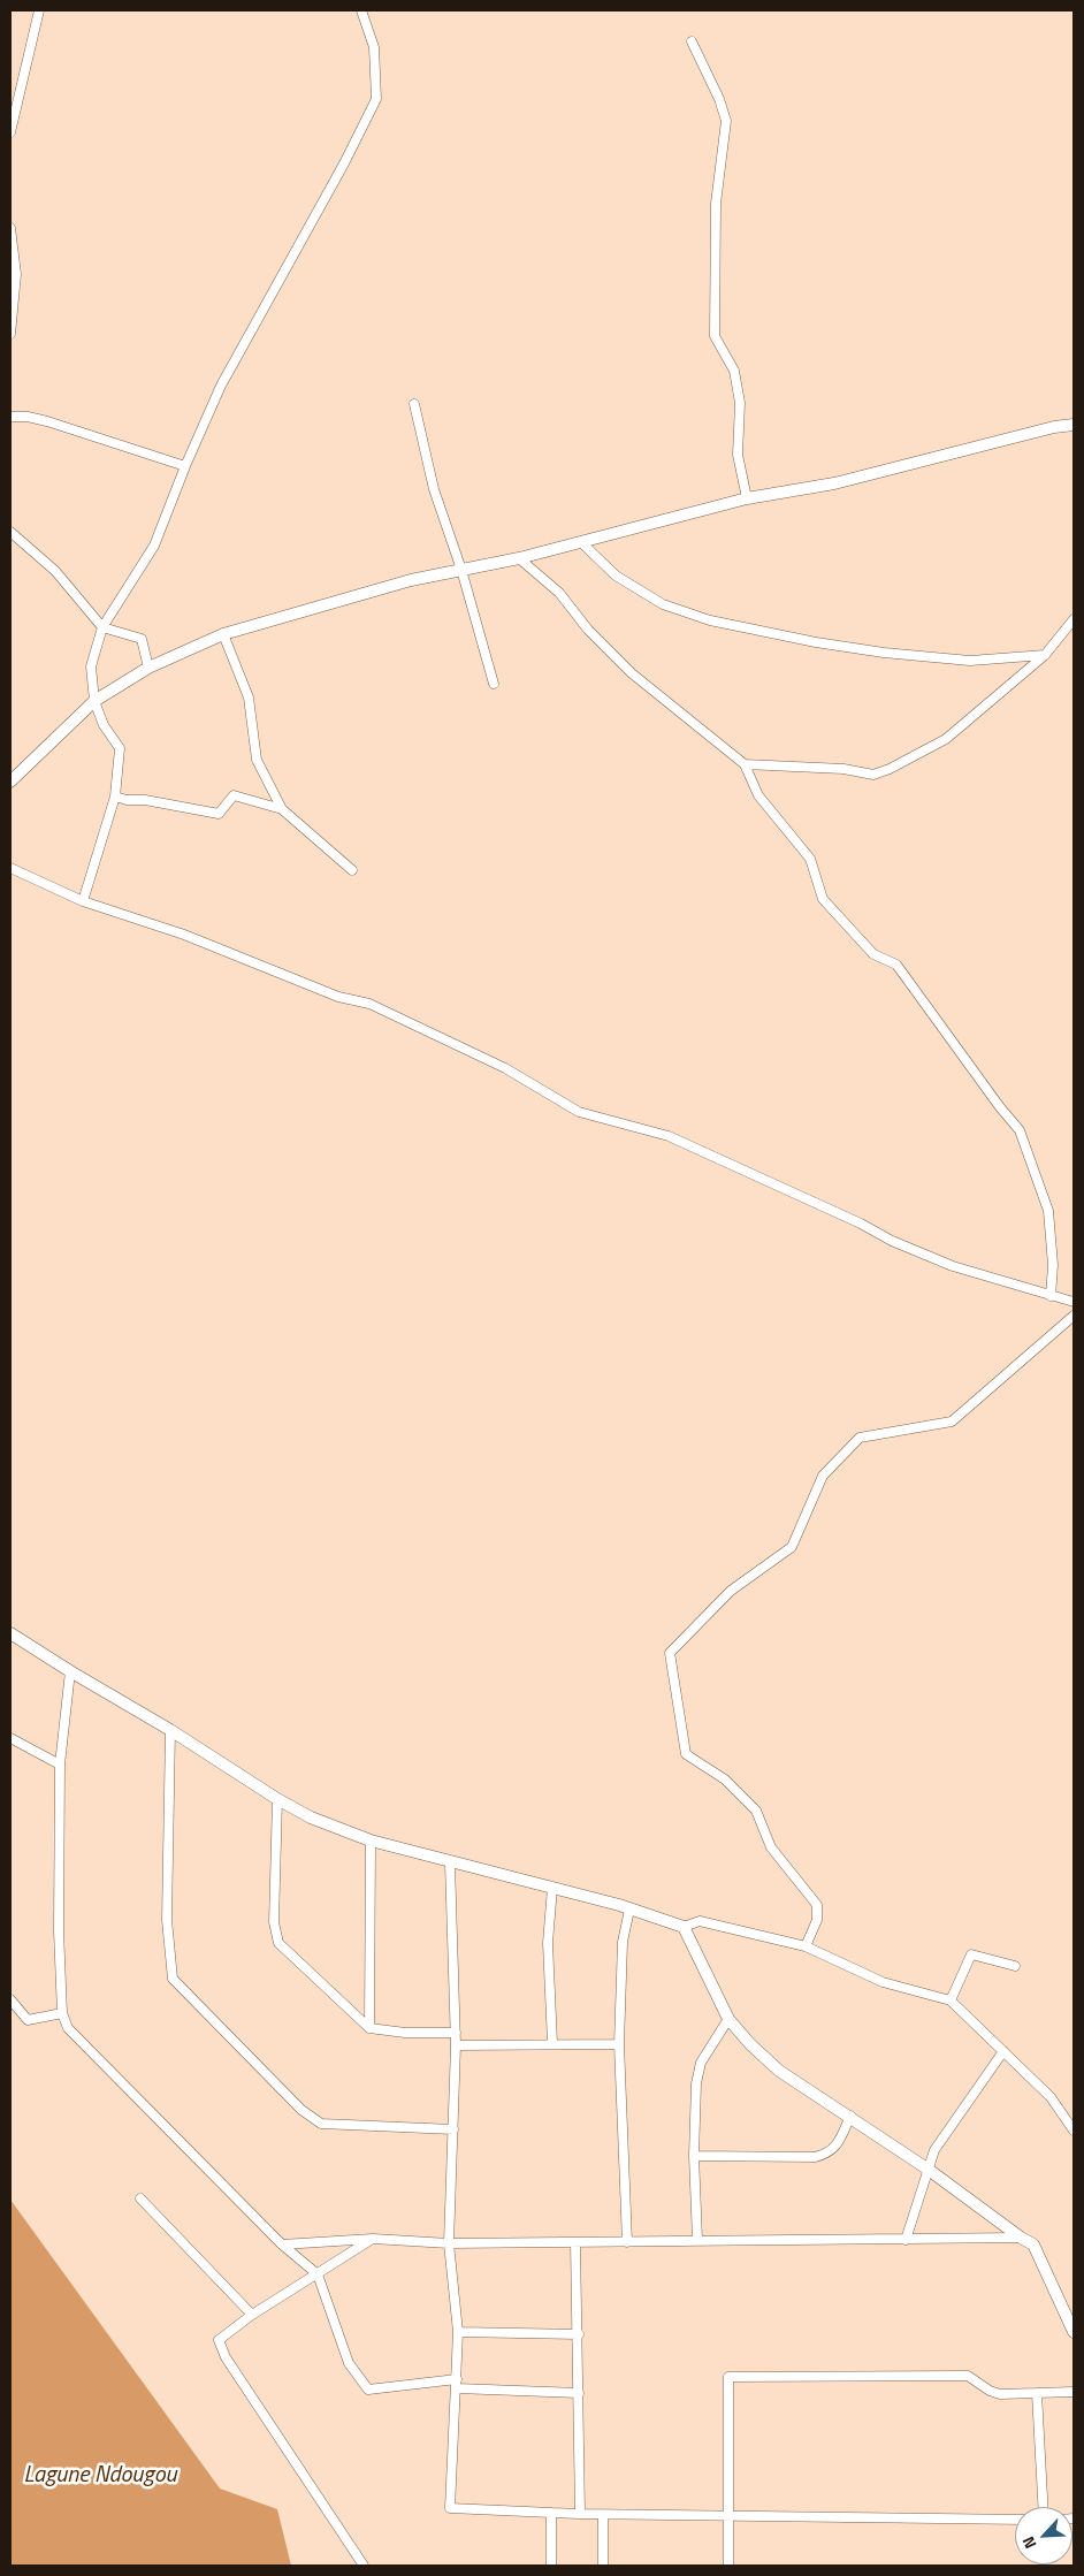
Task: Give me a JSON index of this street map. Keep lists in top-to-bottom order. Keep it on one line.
{"water":["Lagune Ndougou"],"north":"bottom left"}
